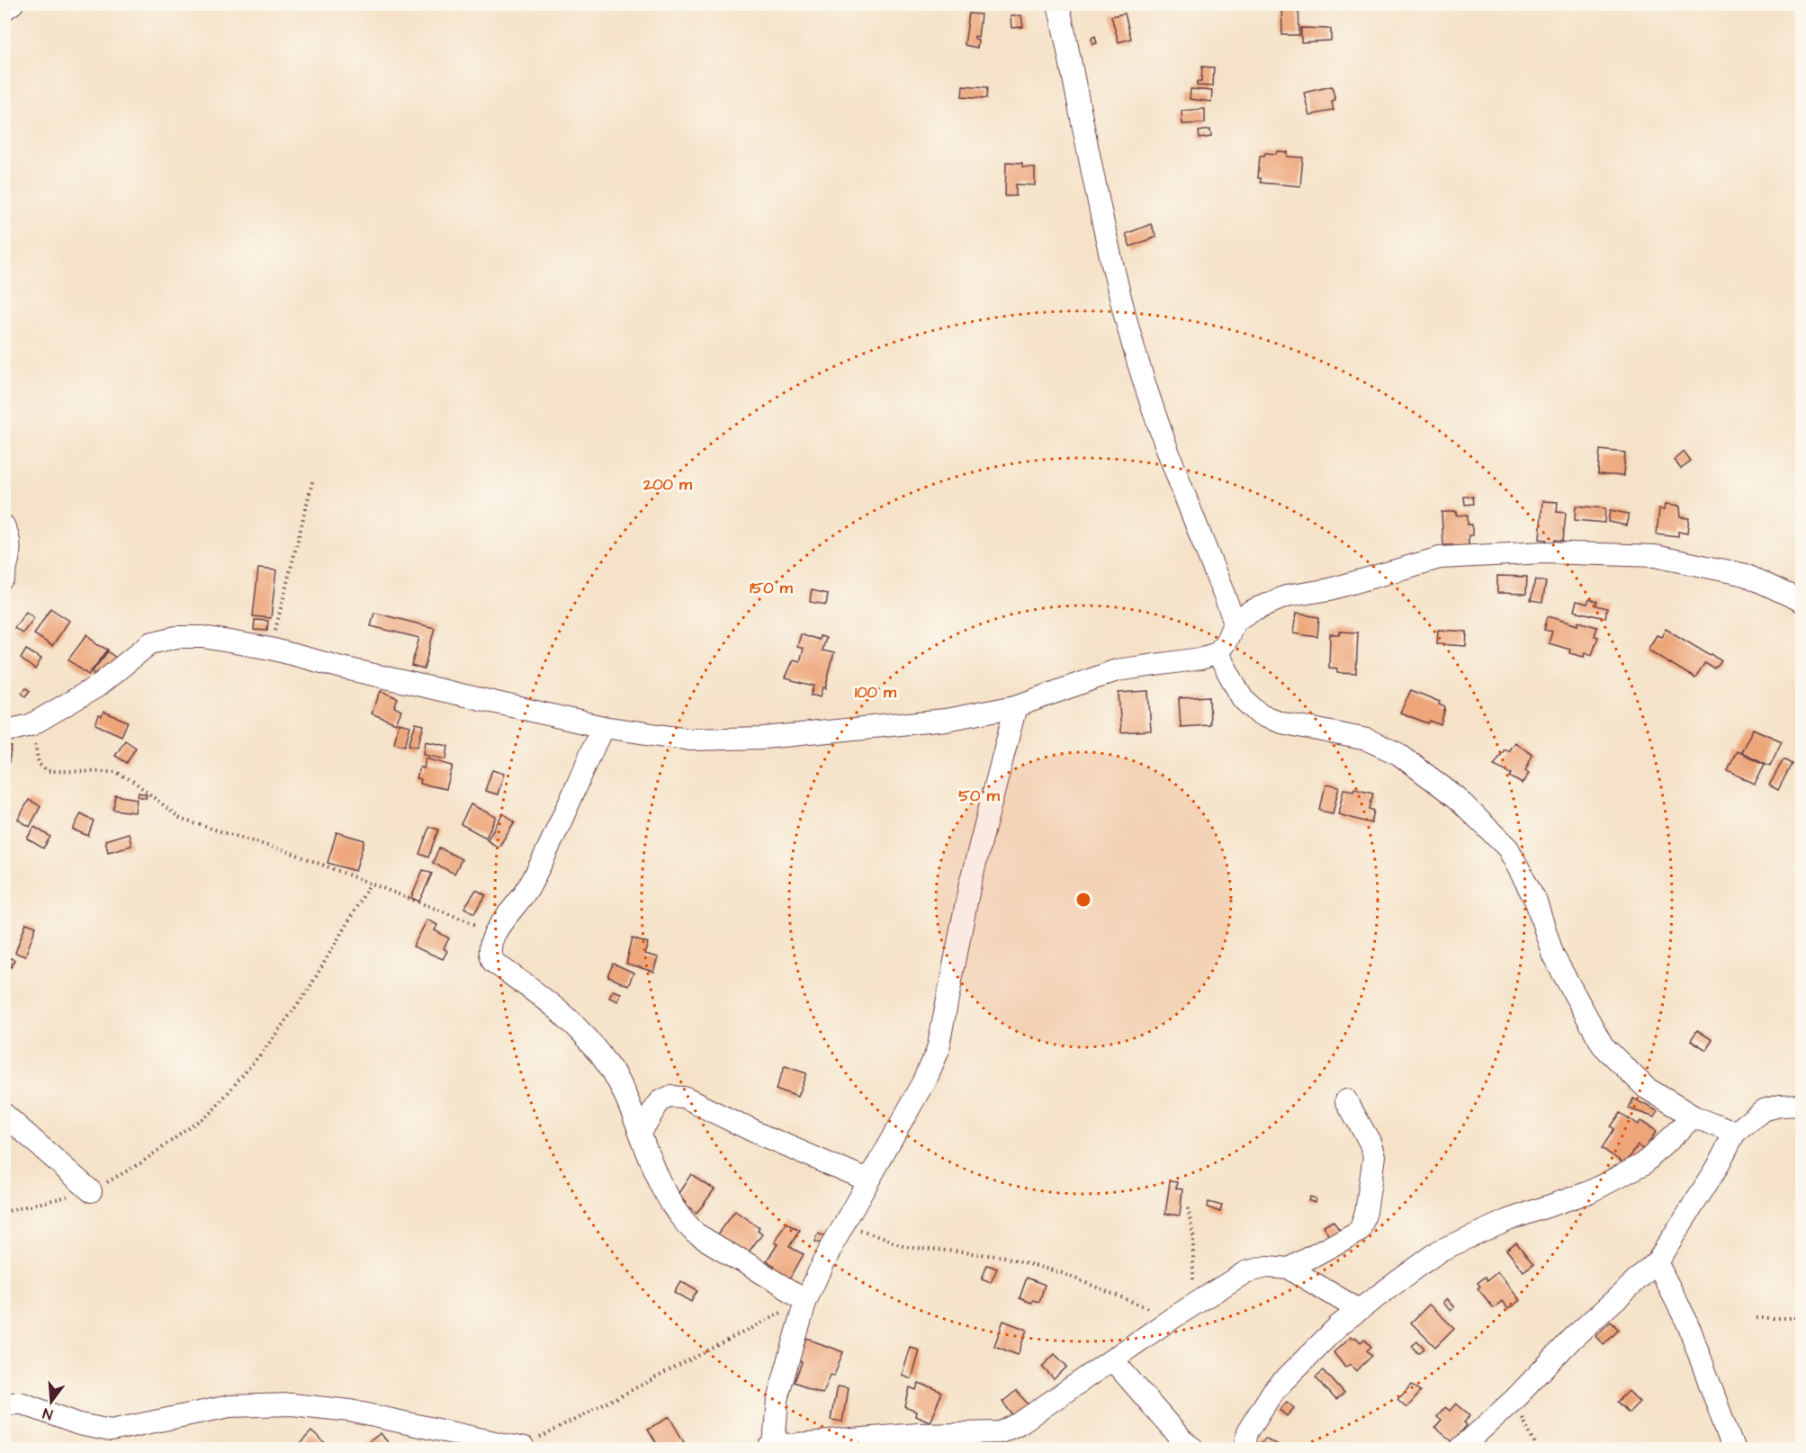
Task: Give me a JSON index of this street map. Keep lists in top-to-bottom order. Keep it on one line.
{"north":"bottom","rings":["200 m","150 m","100 m","50 m"]}
